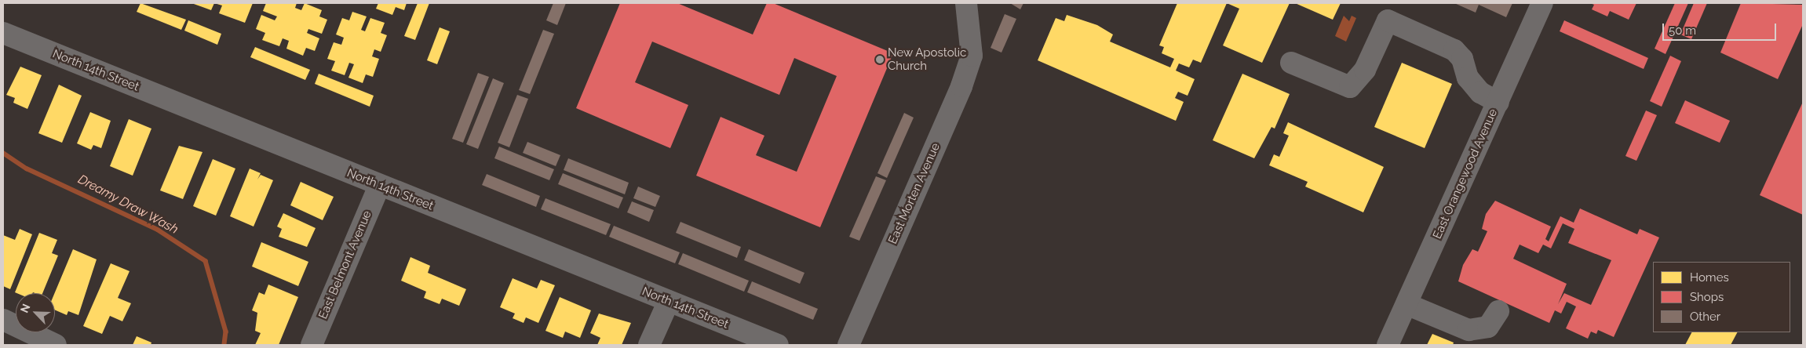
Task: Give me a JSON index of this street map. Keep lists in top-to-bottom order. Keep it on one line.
{"streets":{"street":["North 14th Street","East Orangewood Avenue","East Morten Avenue","East Belmont Avenue"]},"crossings":[["North 14th Street","East Belmont Avenue"]],"water":["Dreamy Draw Wash"],"places":["New Apostolic Church"],"legend":["Homes","Shops","Other"],"scale_bar":"50 m","north":"top left"}
